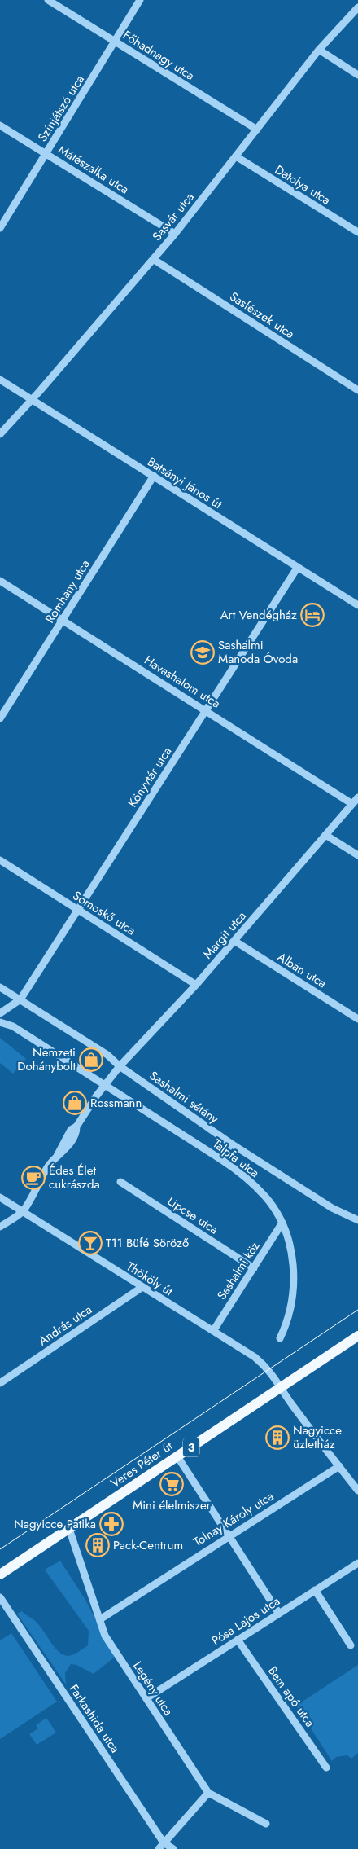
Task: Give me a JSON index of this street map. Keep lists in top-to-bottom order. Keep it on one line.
{"streets":{"main road":["3","Veres Péter út"],"street":["Főhadnagy utca","Színjátszó utca","Mátészalka utca","Datolya utca","Sasvár utca","Sasfészek utca","Batsányi János út","Romhány utca","Havashalom utca","Könyvtár utca","Somoskő utca","Margit utca","Albán utca","Sashalmi sétány","Talpfa utca","Lipcse utca","Sashalmi köz","Thököly út","András utca","Tolnay Károly utca","Pósa Lajos utca","Legény utca","Bem apó utca","Farkashida utca"]},"crossings":[["Főhadnagy utca","Színjátszó utca"],["Főhadnagy utca","Sasvár utca"],["Színjátszó utca","Mátészalka utca"],["Mátészalka utca","Sasvár utca"],["Datolya utca","Sasvár utca"],["Sasvár utca","Sasfészek utca"],["Sasvár utca","Batsányi János út"],["Batsányi János út","Romhány utca"],["Batsányi János út","Könyvtár utca"],["Romhány utca","Havashalom utca"],["Havashalom utca","Könyvtár utca"],["Havashalom utca","Margit utca"],["Könyvtár utca","Somoskő utca"],["Könyvtár utca","Sashalmi sétány"],["Somoskő utca","Margit utca"],["Margit utca","Albán utca"],["Margit utca","Sashalmi sétány"],["Margit utca","Talpfa utca"],["Margit utca","Thököly út"],["Talpfa utca","Sashalmi köz"],["Lipcse utca","Sashalmi köz"],["Sashalmi köz","Thököly út"],["Thököly út","András utca"],["Thököly út","Veres Péter út"],["Thököly út","Tolnay Károly utca"],["Veres Péter út","Legény utca"],["Tolnay Károly utca","Legény utca"],["Pósa Lajos utca","Legény utca"],["Pósa Lajos utca","Bem apó utca"]],"places":{"hotel":["Art Vendégház"],"school or university":["Sashalmi Manoda Óvoda"],"shop":["Nemzeti Dohánybolt","Rossmann"],"cafe":["Édes Élet cukrászda"],"bar":["T11 Büfé Söröző"],"building":["Nagyicce üzletház","Pack-Centrum"],"supermarket":["Mini élelmiszer"],"pharmacy":["Nagyicce Patika"]}}
